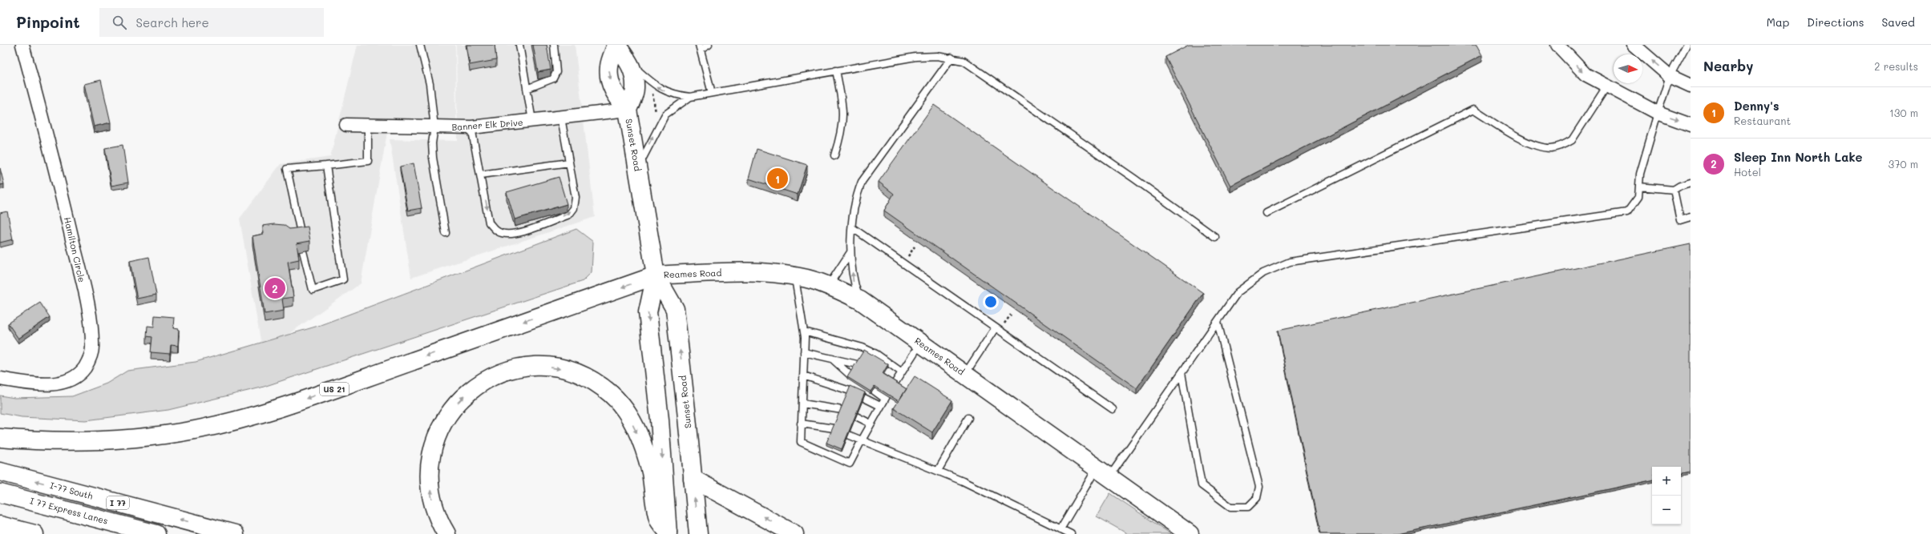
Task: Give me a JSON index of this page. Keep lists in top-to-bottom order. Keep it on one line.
{"streets":{"main road":["Sunset Road","Reames Road","US 21","I-77 South","I 77","I 77 Express Lanes"],"street":["Banner Elk Drive","Hamilton Circle"]},"crossings":[["Banner Elk Drive","Sunset Road"],["Sunset Road","Reames Road"],["Sunset Road","US 21"],["Reames Road","US 21"]],"one_way":["I-77 South"],"north":"right","page":{"header":"Pinpoint","search":"Search here","nav":["Map","Directions","Saved"],"heading":["Nearby","2 results"],"list":[{"mark":"1","name":"Denny's","note":"Restaurant","value":"130 m"},{"mark":"2","name":"Sleep Inn North Lake","note":"Hotel","value":"370 m"}],"pins":["1","2"],"map_buttons":["+","−"]}}
